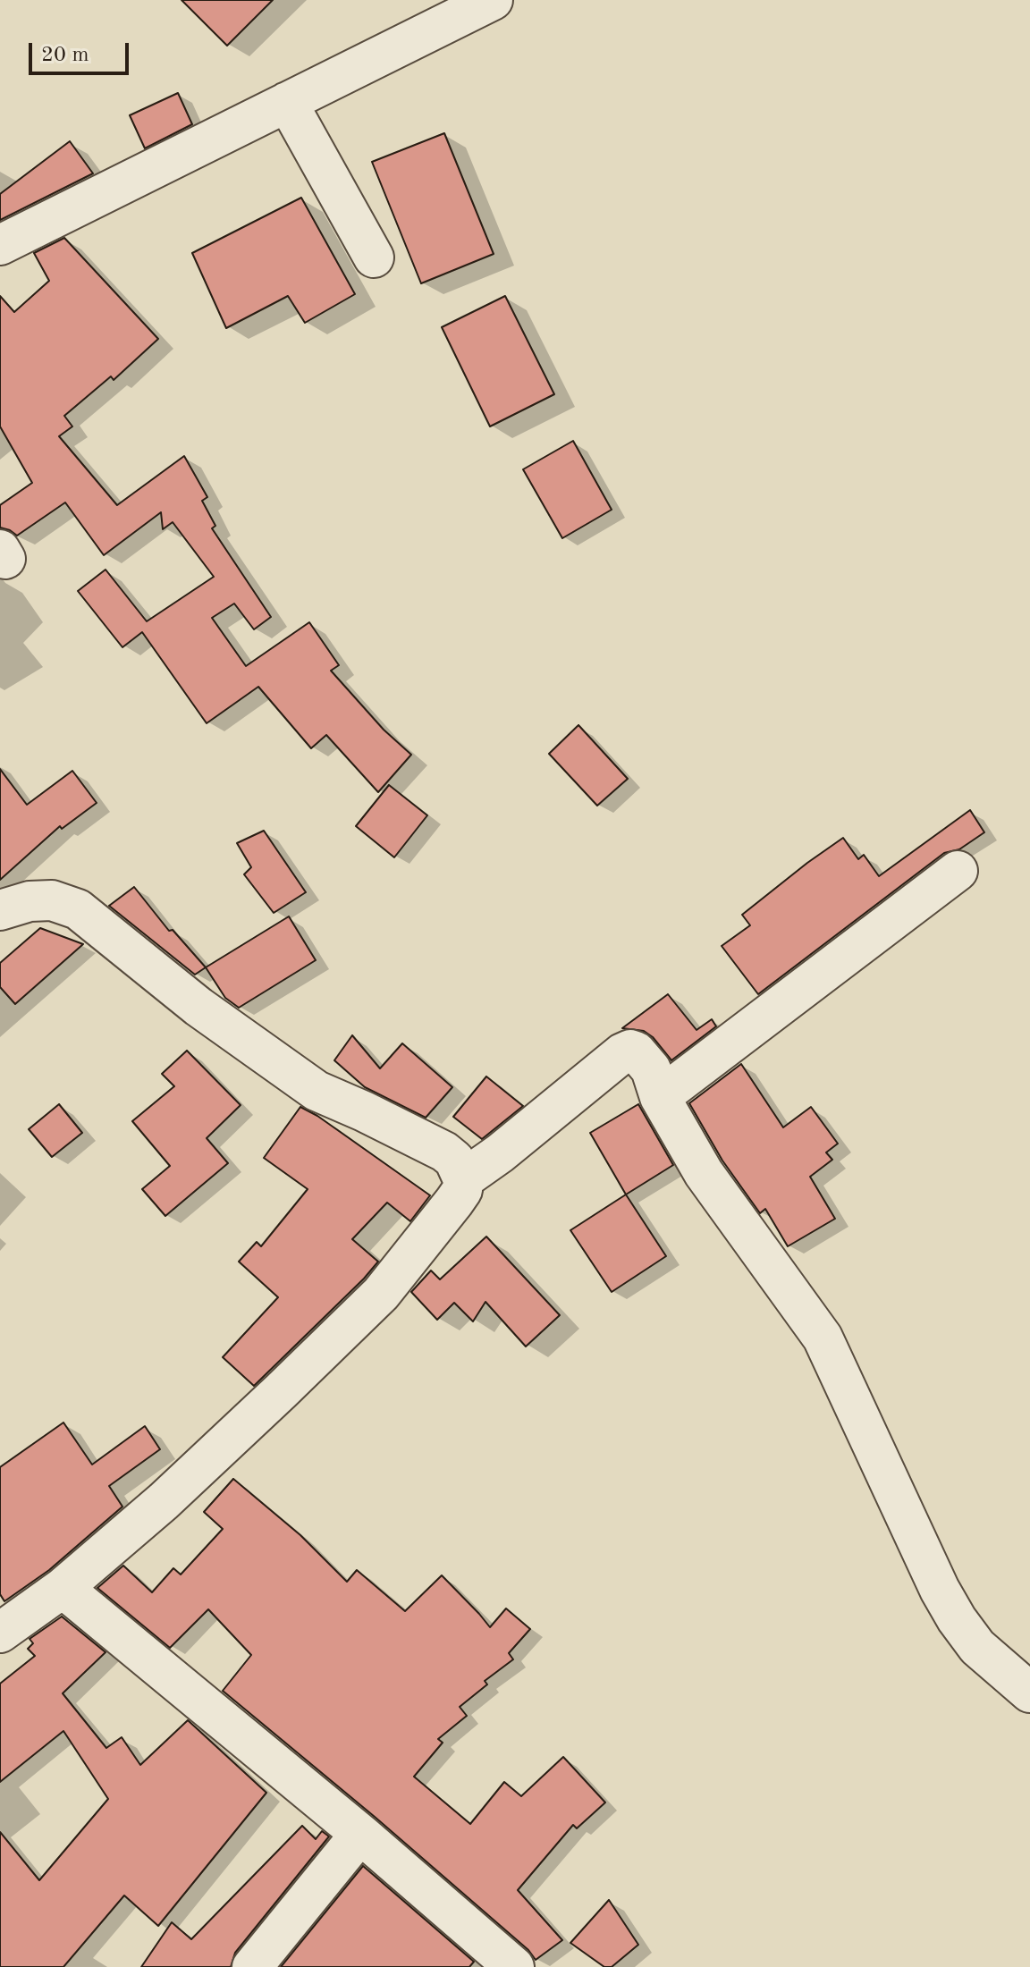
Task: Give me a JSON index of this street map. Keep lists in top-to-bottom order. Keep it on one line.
{"scale_bar":"20 m"}
